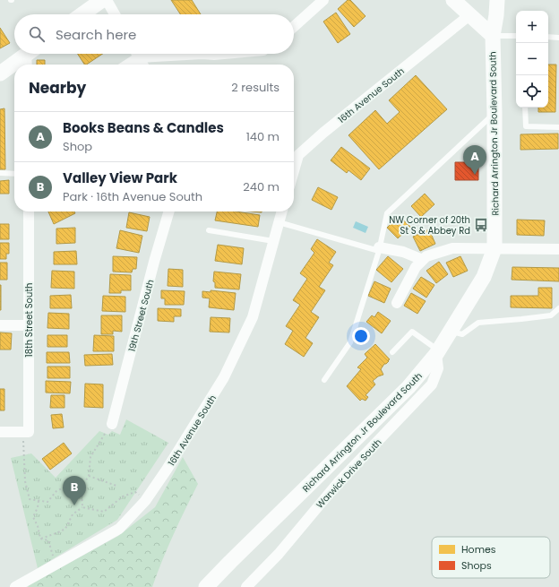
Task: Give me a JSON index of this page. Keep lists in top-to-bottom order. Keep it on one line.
{"streets":{"street":["16th Avenue South","Richard Arrington Jr Boulevard South","19th Street South","18th Street South","Warwick Drive South"]},"crossings":[["Richard Arrington Jr Boulevard South","Warwick Drive South"]],"places":{"bus stop":["NW Corner of 20th St S & Abbey Rd"]},"legend":["Homes","Shops"],"page":{"map_buttons":["+","−"],"search":"Search here","heading":["Nearby","2 results"],"list":[{"mark":"A","name":"Books Beans & Candles","note":"Shop","value":"140 m"},{"mark":"B","name":"Valley View Park","note":"Park · 16th Avenue South","value":"240 m"}],"pins":["A","B"]}}
